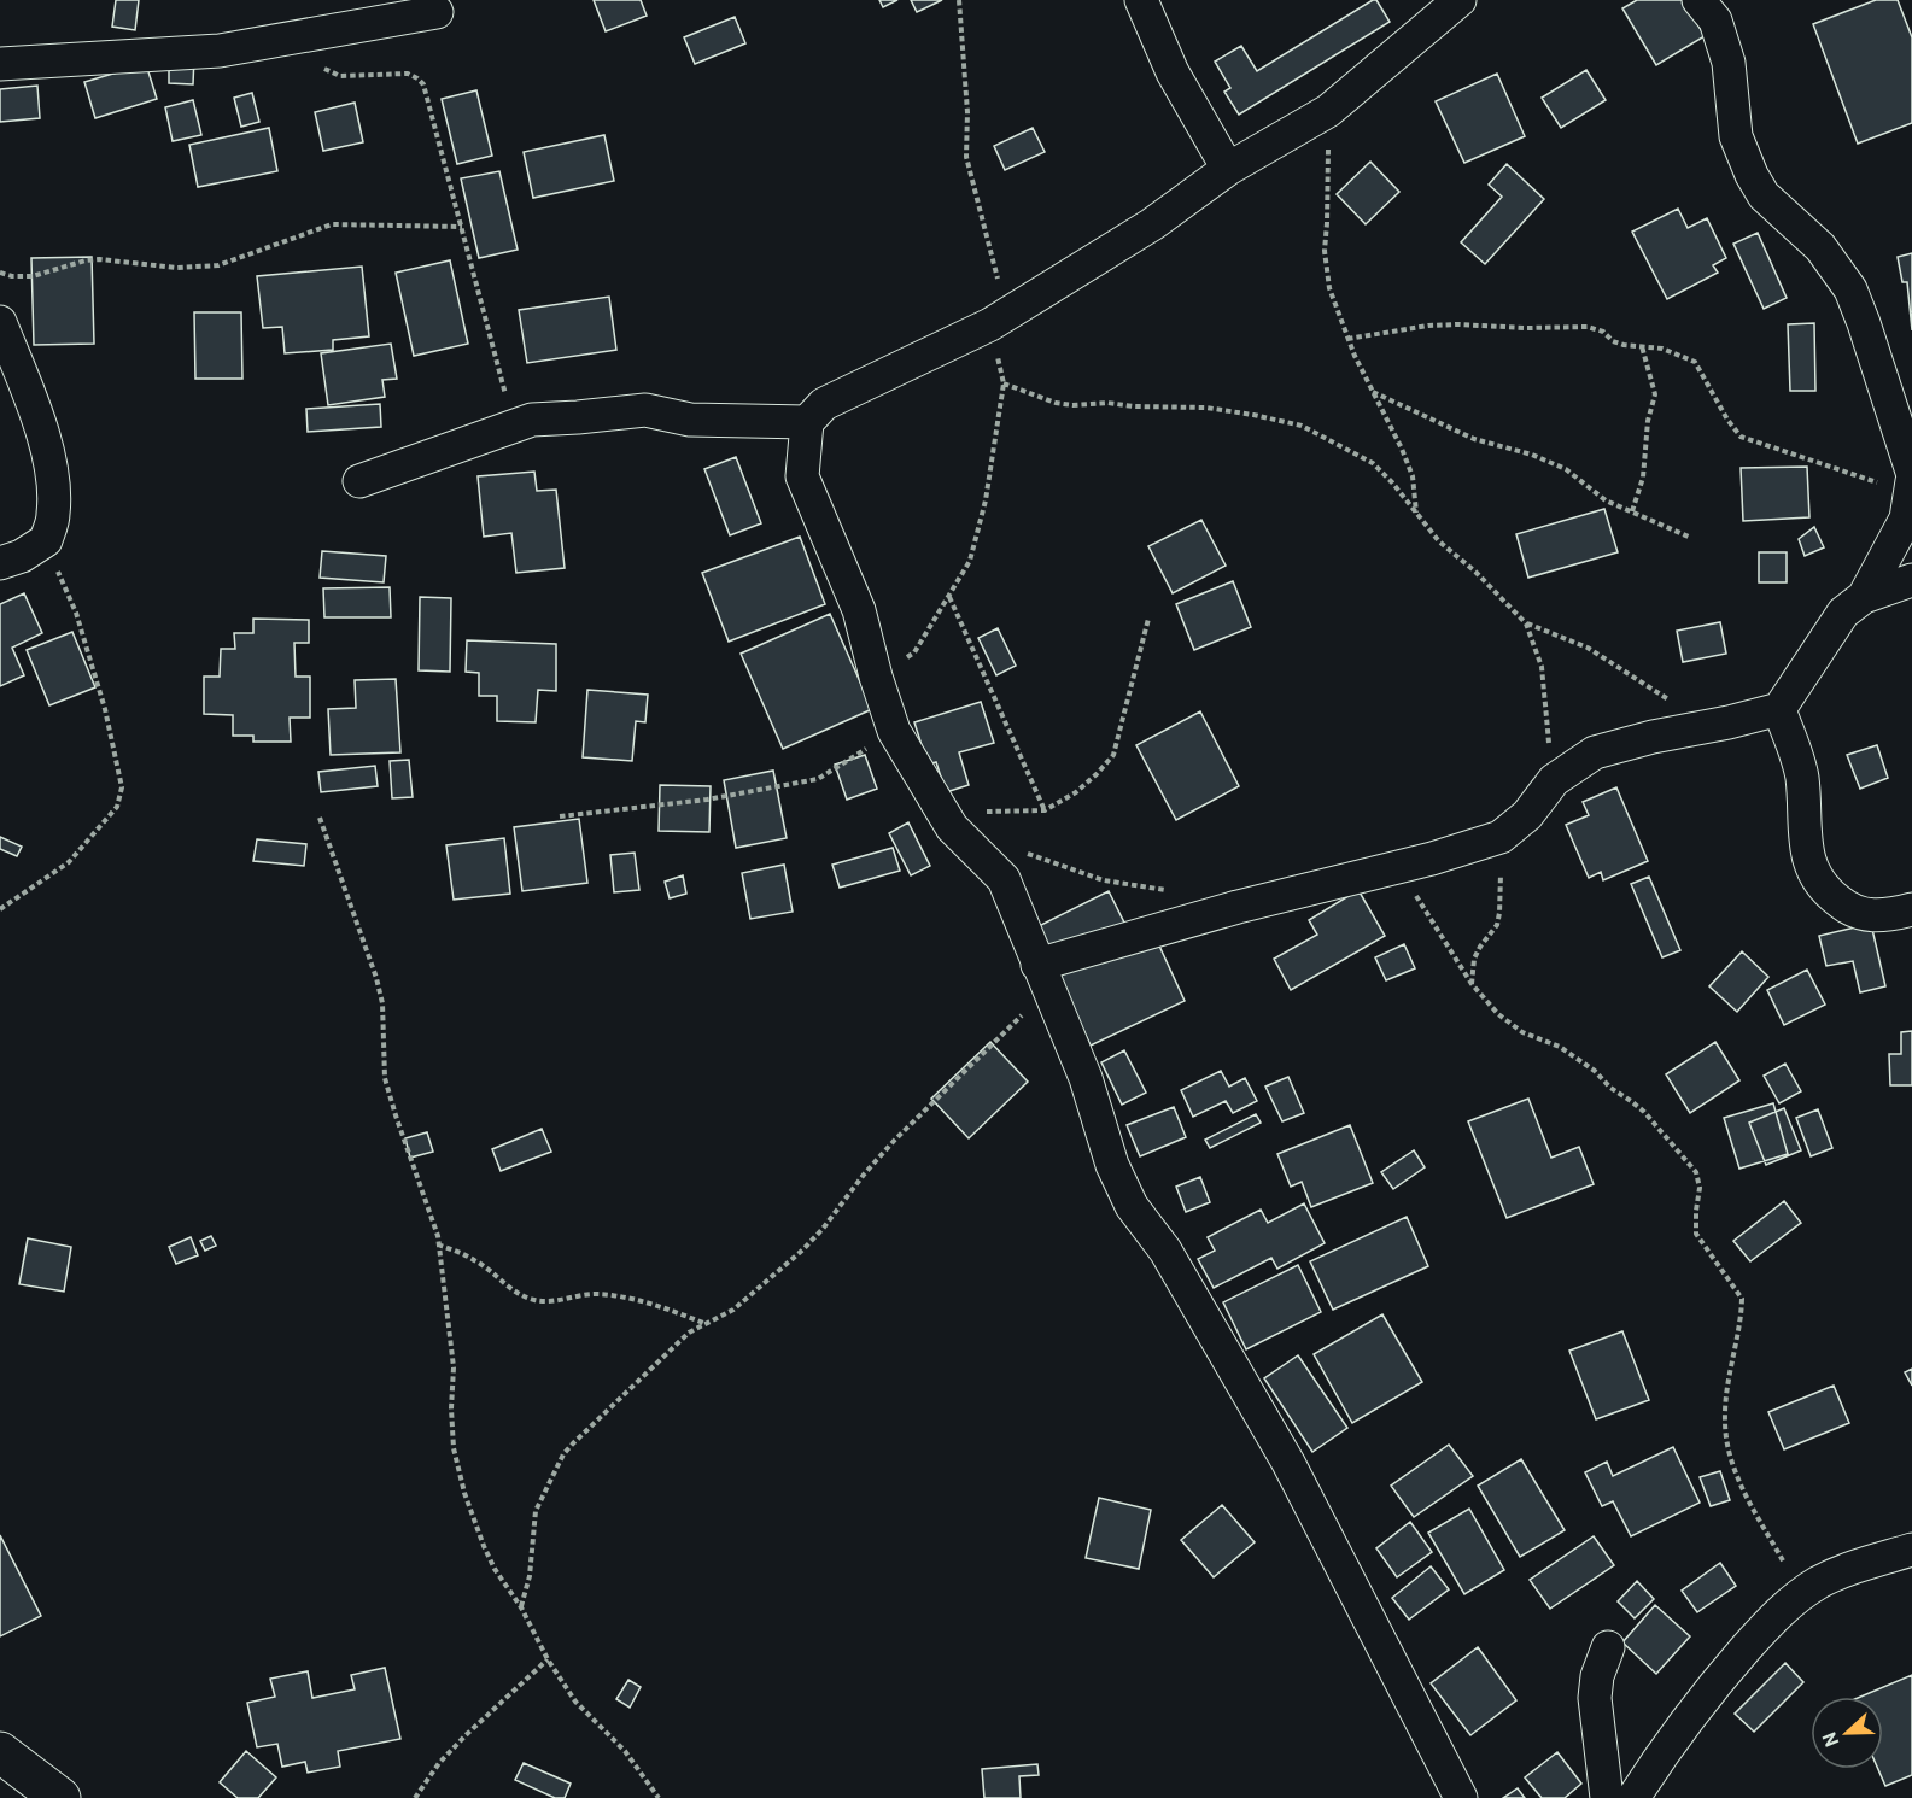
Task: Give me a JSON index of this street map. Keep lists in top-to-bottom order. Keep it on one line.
{"north":"left"}
